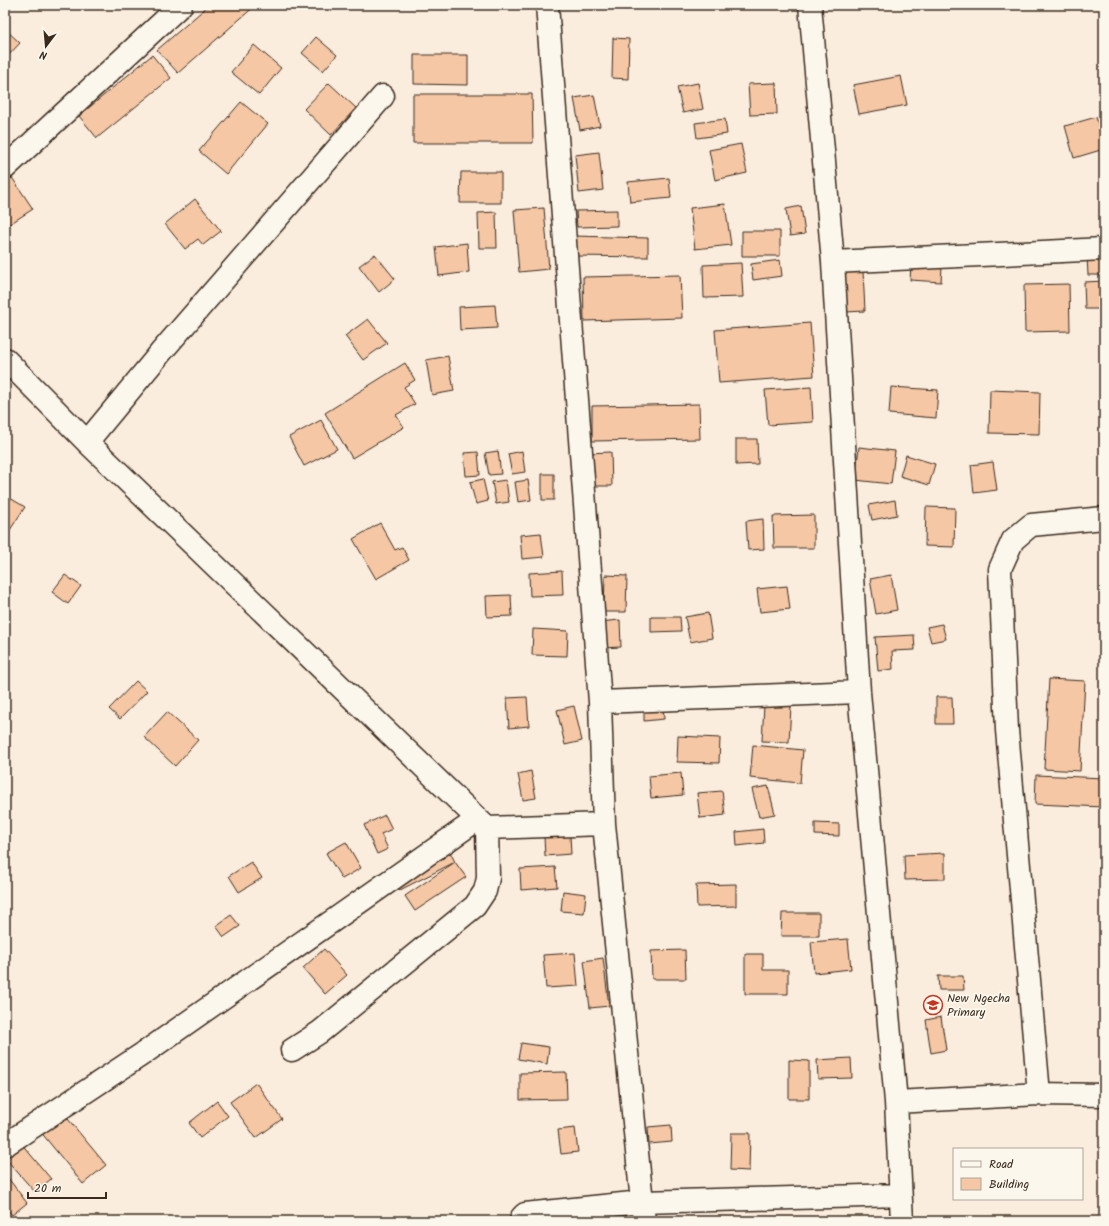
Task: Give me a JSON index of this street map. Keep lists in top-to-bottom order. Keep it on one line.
{"places":{"school or university":["New Ngecha Primary"]},"legend":["Road","Building"],"scale_bar":"20 m","north":"bottom"}
